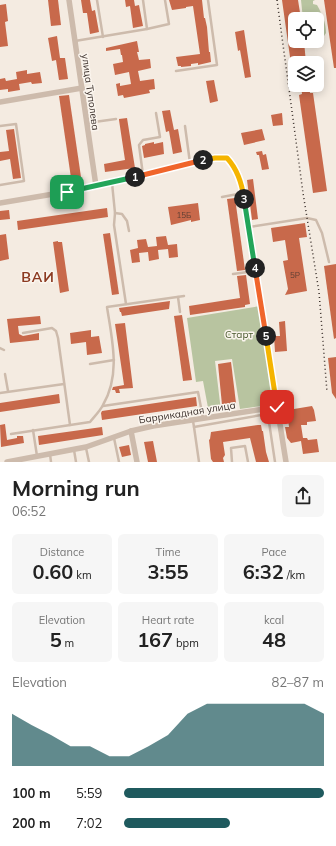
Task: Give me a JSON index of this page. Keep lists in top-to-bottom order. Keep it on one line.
{"streets":{"street":["улица Туполева","Баррикадная улица"]},"districts":["ВАИ"],"parks":["Старт"],"house_numbers":["15Б","5Р"],"page":{"pins":["2","1","3","4","5"],"heading":["Morning run","06:52"],"stats":[["Distance","0.60 km"],["Time","3:55"],["Pace","6:32 /km"],["Elevation","5 m"],["Heart rate","167 bpm"],["kcal","48"]],"chart":["Elevation","82–87 m"],"list":[{"name":"100 m","note":"5:59"},{"name":"200 m","note":"7:02"}]}}
